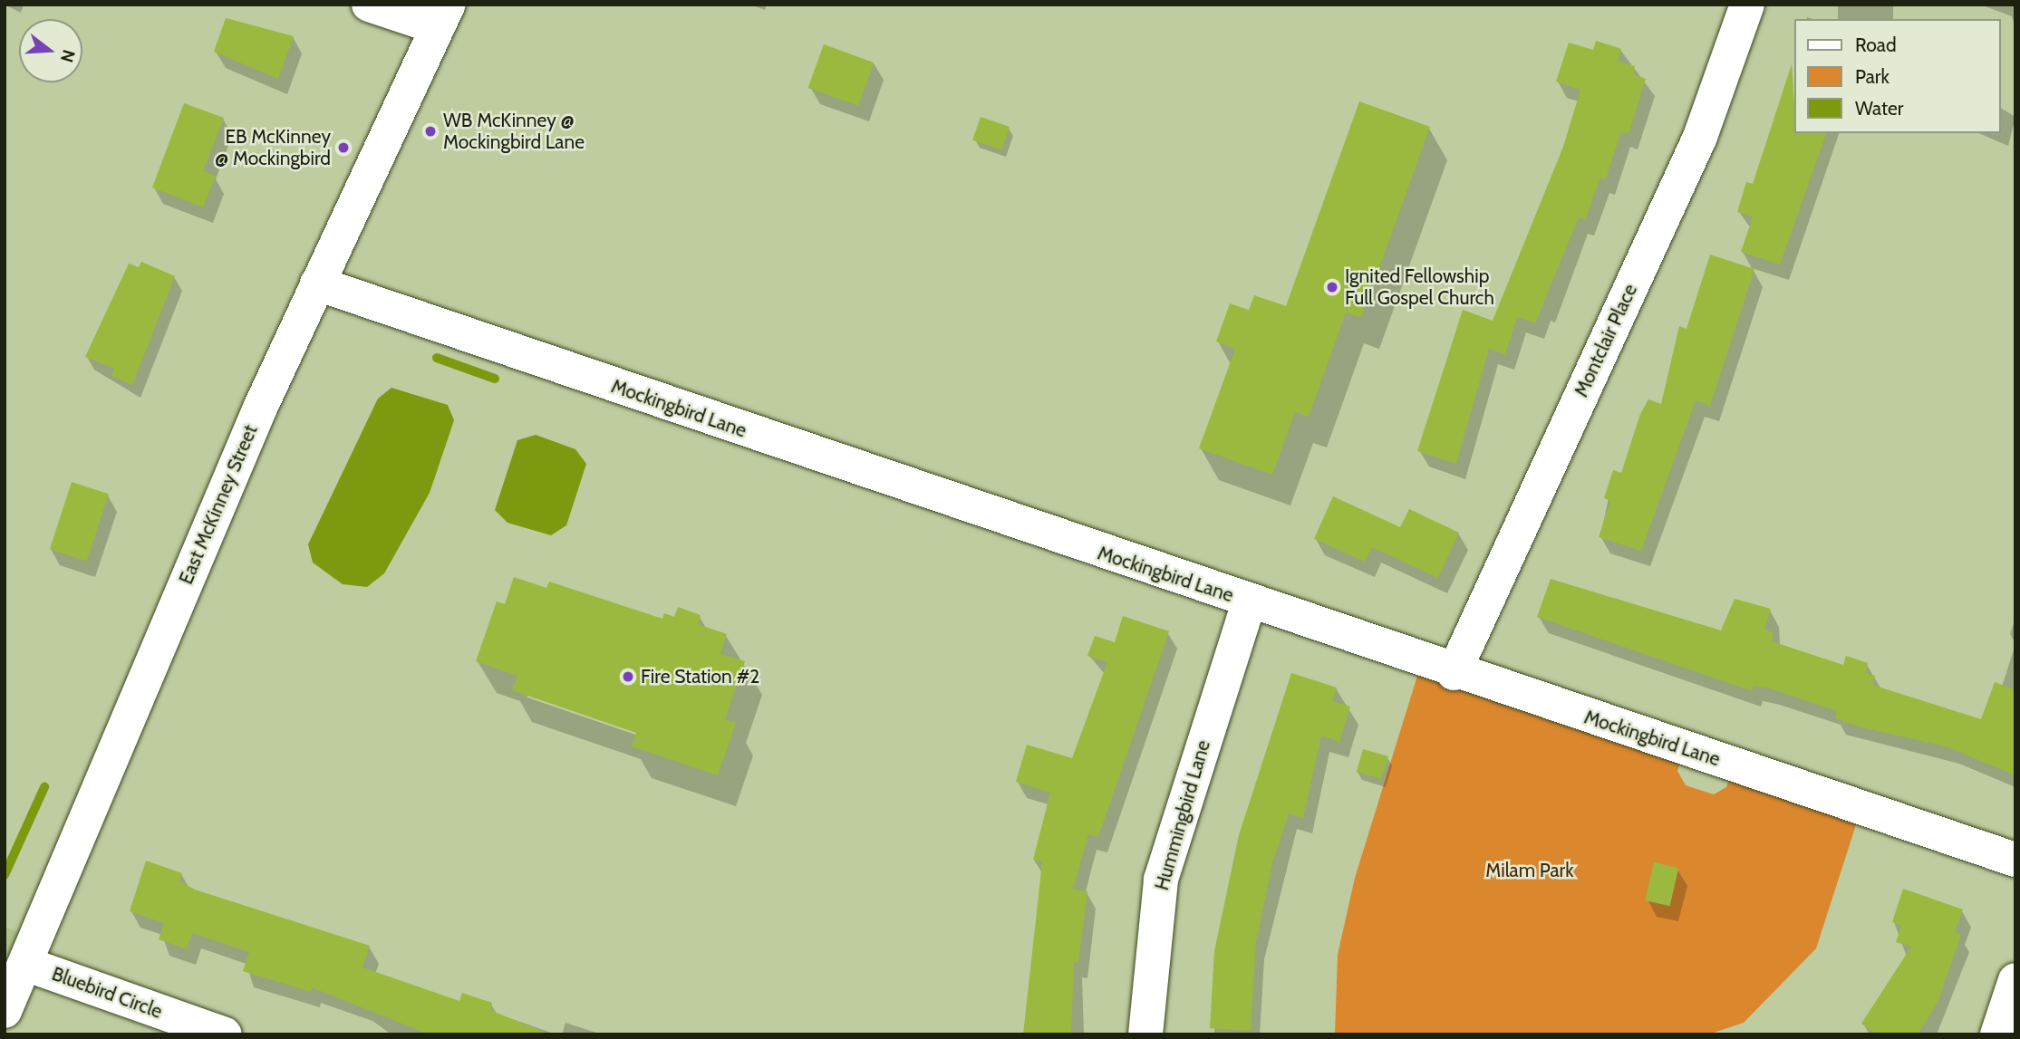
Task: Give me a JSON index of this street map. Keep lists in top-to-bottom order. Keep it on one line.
{"streets":{"street":["Montclair Place","Mockingbird Lane","East McKinney Street","Hummingbird Lane","Bluebird Circle"]},"crossings":[["Montclair Place","Mockingbird Lane"],["Mockingbird Lane","East McKinney Street"],["Mockingbird Lane","Hummingbird Lane"],["East McKinney Street","Bluebird Circle"]],"parks":["Milam Park"],"places":["WB McKinney @ Mockingbird Lane","EB McKinney @ Mockingbird","Ignited Fellowship Full Gospel Church","Fire Station #2"],"legend":["Road","Park","Water"],"north":"right"}
